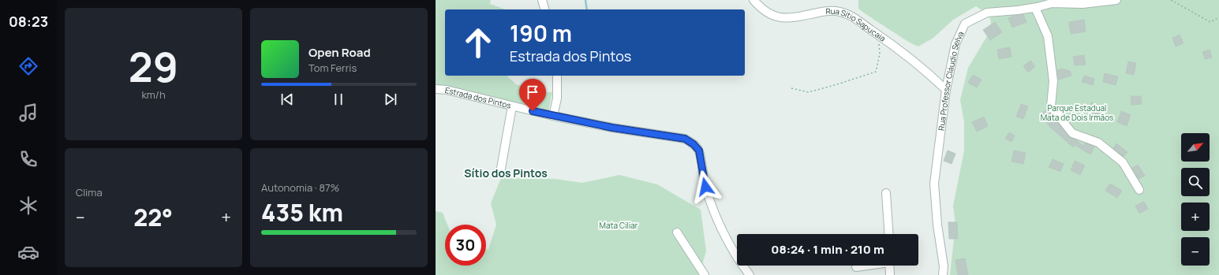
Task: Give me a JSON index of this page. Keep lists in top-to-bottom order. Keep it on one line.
{"streets":{"street":["Rua Sítio Sapucaia","Rua Professor Cláudio Selva","Estrada dos Pintos"]},"crossings":[["Rua Sítio Sapucaia","Rua Professor Cláudio Selva"]],"districts":["Sítio dos Pintos"],"parks":["Parque Estadual Mata de Dois Irmãos","Mata Ciliar"],"north":"top right","page":{"tabs":"08:23","tile":[["29","km/h"],"Clima",["Autonomia · 87%","435 km"]],"turn":["190 m","Estrada dos Pintos"],"song":["Open Road","Tom Ferris"],"map_buttons":["+","−"],"heat":["−","22°","+"],"limit":"30","trip":"08:24 · 1 min · 210 m"}}
